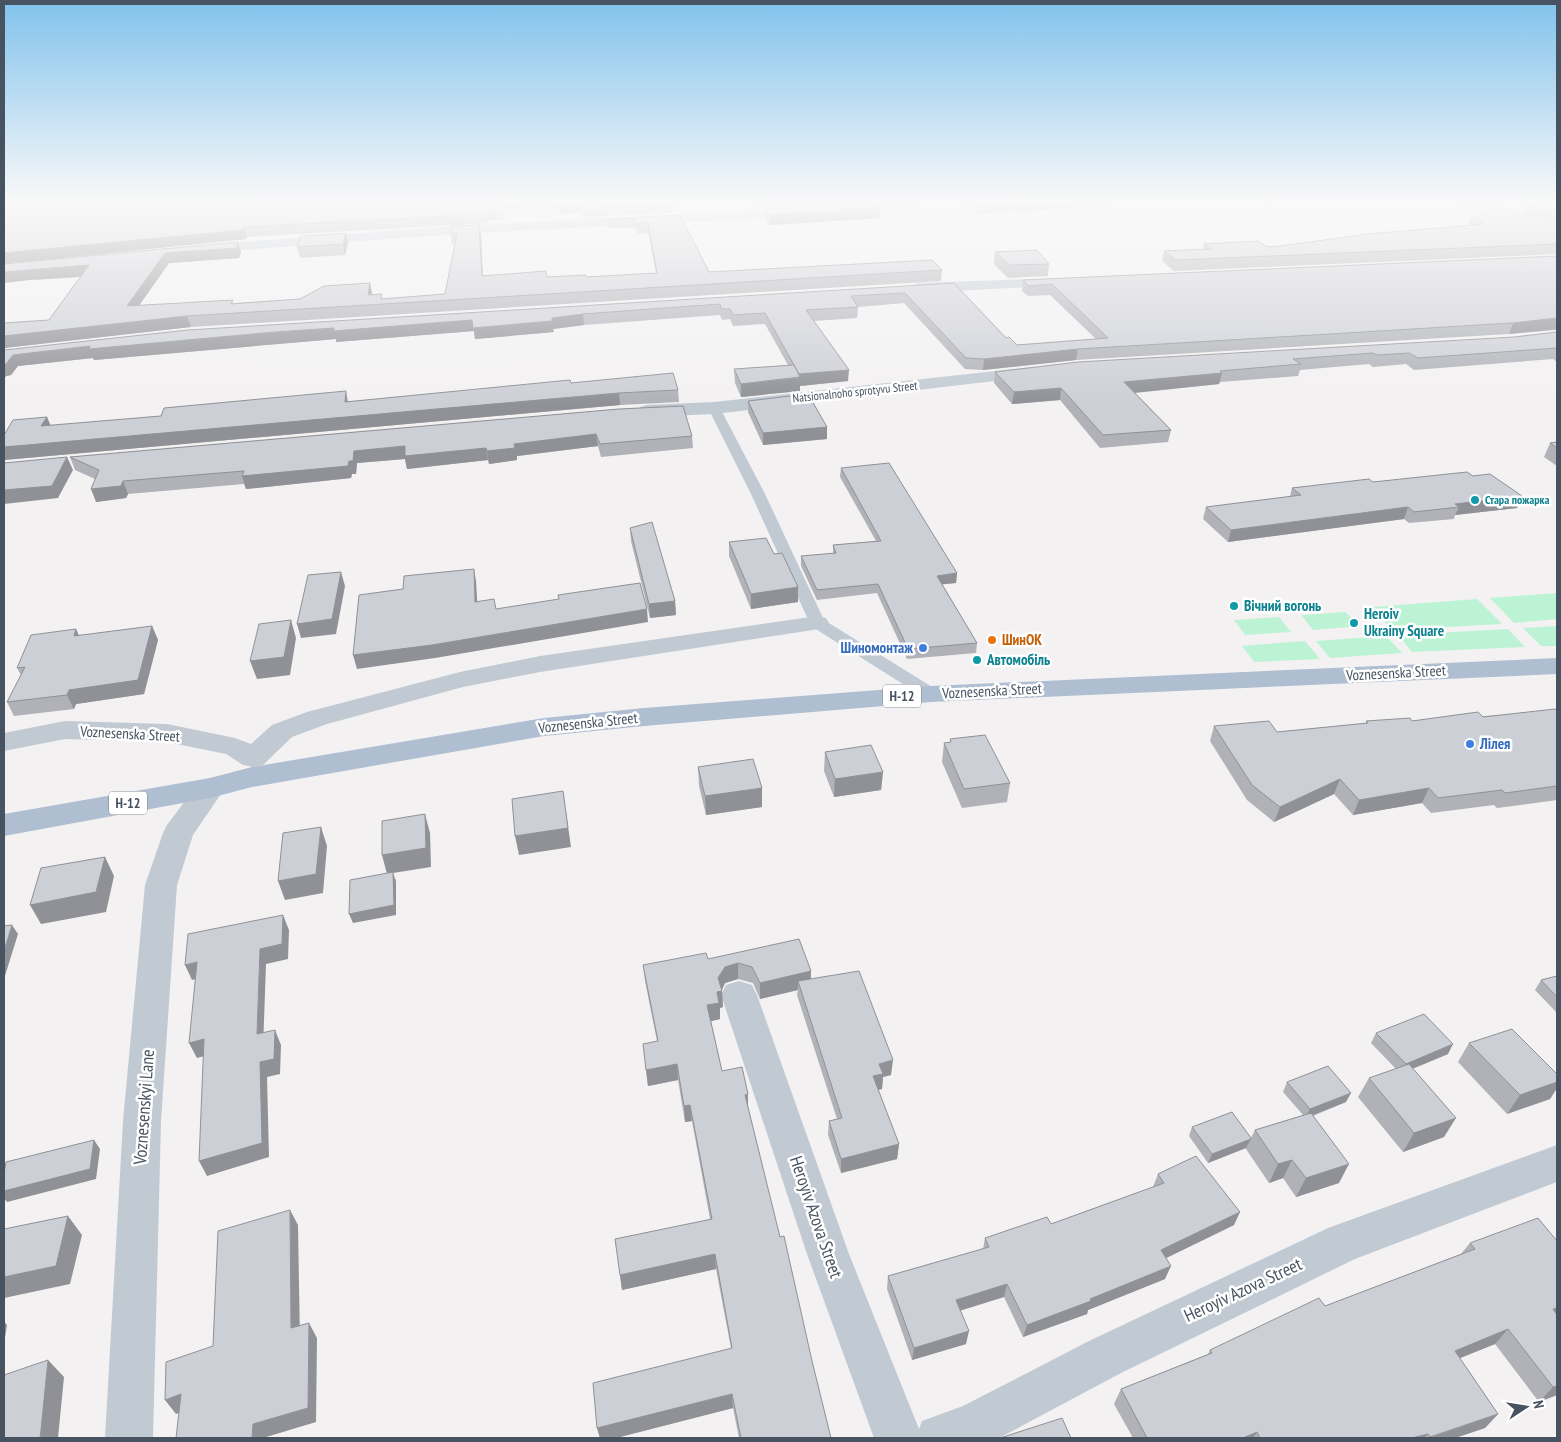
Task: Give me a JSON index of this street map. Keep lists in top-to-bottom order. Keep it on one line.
{"streets":{"main road":["Voznesenska Street","Н-12"],"street":["Natsionalnoho sprotyvu Street","Voznesenskyi Lane","Heroyiv Azova Street"]},"crossings":[["Voznesenska Street","Voznesenskyi Lane"]],"places":["Стара пожарка","Вічний вогонь","Heroiv Ukrainy Square","ШинОК","Шиномонтаж","Автомобіль","Лілея"],"north":"right"}
